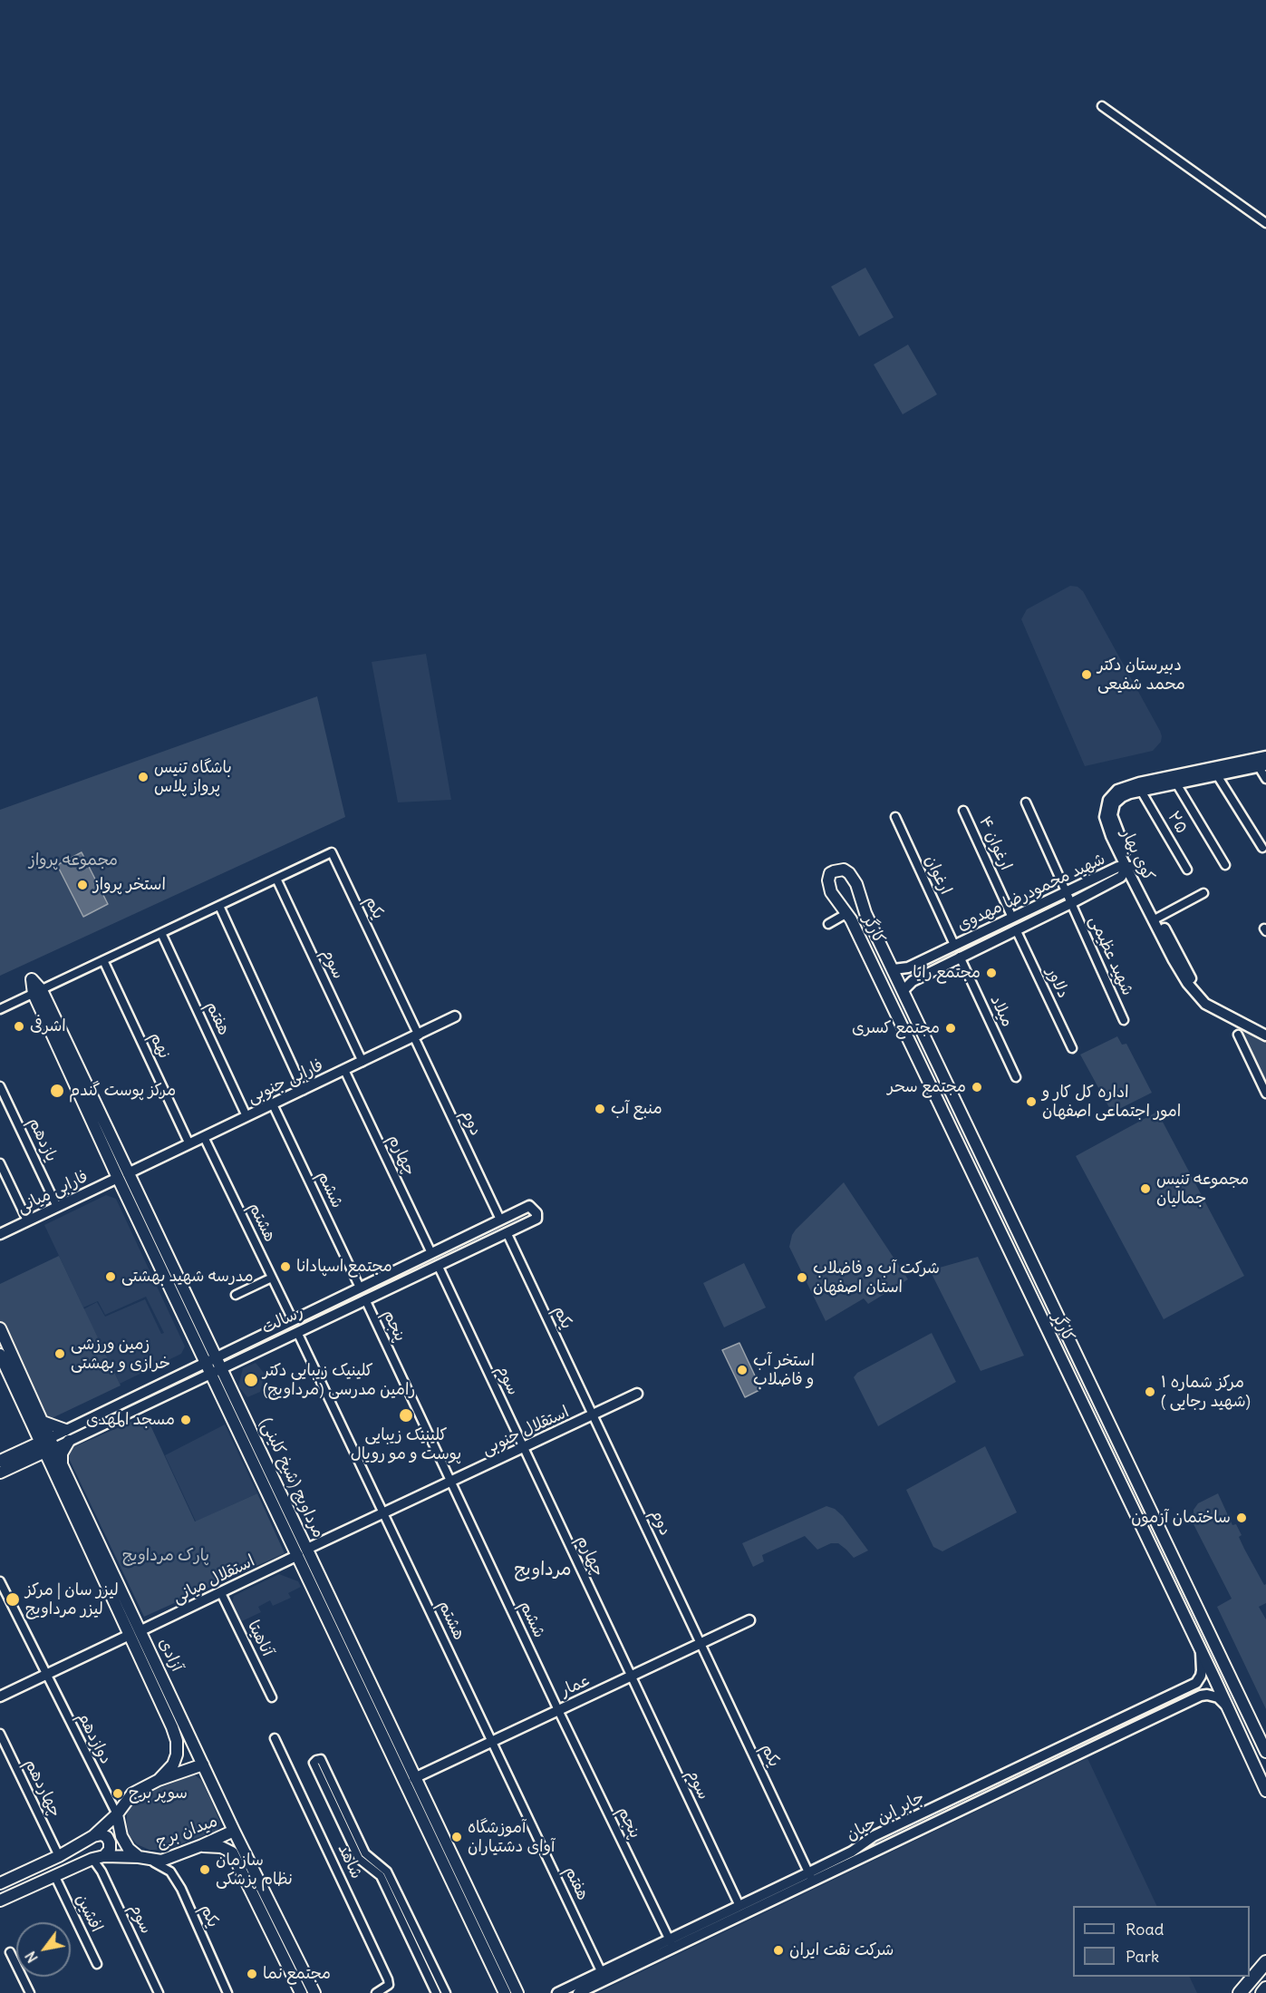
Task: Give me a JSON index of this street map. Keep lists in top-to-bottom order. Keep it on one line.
{"streets":{"main road":["کارگر","مرداویج (شیخ کلینی)","آزادی","میدان برج"],"street":["۲۵","ارغوان ۴","کوی بهار","ارغوان","شهید محمودرضا مهدوی","یکم","شهید عظیمی","سوم","دلاور","میلاد","هفتم","نهم","فارابی جنوبی","دوم","یازدهم","چهارم","ششم","فارابی میانی","هشتم","رسالت","پنجم","استقلال جنوبی","استقلال میانی","آناهیتا","عمار","دوازدهم","چهاردهم","جابر ابن حیان","شاهد","افشین"]},"crossings":[["۲۵","کوی بهار"],["ارغوان ۴","شهید محمودرضا مهدوی"],["کوی بهار","شهید محمودرضا مهدوی"],["ارغوان","شهید محمودرضا مهدوی"],["شهید محمودرضا مهدوی","کارگر"],["شهید محمودرضا مهدوی","شهید عظیمی"],["شهید محمودرضا مهدوی","دلاور"],["شهید محمودرضا مهدوی","میلاد"],["یکم","سوم"],["یکم","فارابی جنوبی"],["یکم","دوم"],["یکم","رسالت"],["یکم","استقلال جنوبی"],["یکم","عمار"],["یکم","جابر ابن حیان"],["یکم","میدان برج"],["سوم","فارابی جنوبی"],["سوم","چهارم"],["سوم","رسالت"],["سوم","استقلال جنوبی"],["سوم","عمار"],["سوم","جابر ابن حیان"],["هفتم","فارابی جنوبی"],["هفتم","هشتم"],["هفتم","عمار"],["هفتم","جابر ابن حیان"],["نهم","فارابی جنوبی"],["فارابی جنوبی","دوم"],["فارابی جنوبی","چهارم"],["فارابی جنوبی","ششم"],["فارابی جنوبی","فارابی میانی"],["فارابی جنوبی","هشتم"],["فارابی جنوبی","مرداویج (شیخ کلینی)"],["دوم","رسالت"],["دوم","استقلال جنوبی"],["دوم","عمار"],["یازدهم","فارابی میانی"],["چهارم","رسالت"],["چهارم","استقلال جنوبی"],["چهارم","عمار"],["ششم","رسالت"],["ششم","پنجم"],["ششم","استقلال جنوبی"],["ششم","عمار"],["فارابی میانی","مرداویج (شیخ کلینی)"],["هشتم","رسالت"],["هشتم","استقلال جنوبی"],["هشتم","عمار"],["رسالت","پنجم"],["رسالت","مرداویج (شیخ کلینی)"],["رسالت","آزادی"],["پنجم","استقلال جنوبی"],["پنجم","عمار"],["پنجم","جابر ابن حیان"],["استقلال جنوبی","مرداویج (شیخ کلینی)"],["استقلال جنوبی","استقلال میانی"],["مرداویج (شیخ کلینی)","استقلال میانی"],["مرداویج (شیخ کلینی)","عمار"],["استقلال میانی","آناهیتا"],["استقلال میانی","آزادی"],["آزادی","میدان برج"],["دوازدهم","میدان برج"]],"districts":["مرداویج"],"parks":["مجموعه پرواز","پارک مرداویج"],"places":["دبیرستان دکتر محمد شفیعی","باشگاه تنیس پرواز پلاس","استخر پرواز","مجتمع رایا","اشرفی","مجتمع کسری","مجتمع سحر","مرکز پوست گندم","اداره کل کار و امور اجتماعی اصفهان","منبع آب","مجموعه تنیس جمالیان","مجتمع اسپادانا","مدرسه شهید بهشتی","شرکت آب و فاضلاب استان اصفهان","زمین ورزشی خرازی و بهشتی","استخر آب و فاضلاب","کلینیک زیبایی دکتر رامین مدرسی (مرداویج)","مرکز شماره ۱ ( شهید رجایی)","کلینیک زیبایی پوست و مو رویال","مسجد المهدی","ساختمان آزمون","لیزر سان | مرکز لیزر مرداویج","سوپر برج","آموزشگاه آوای دشتیاران","سازمان نظام پزشکی","شرکت نقت ایران","مجتمع نما"],"legend":["Road","Park"],"north":"bottom left"}
